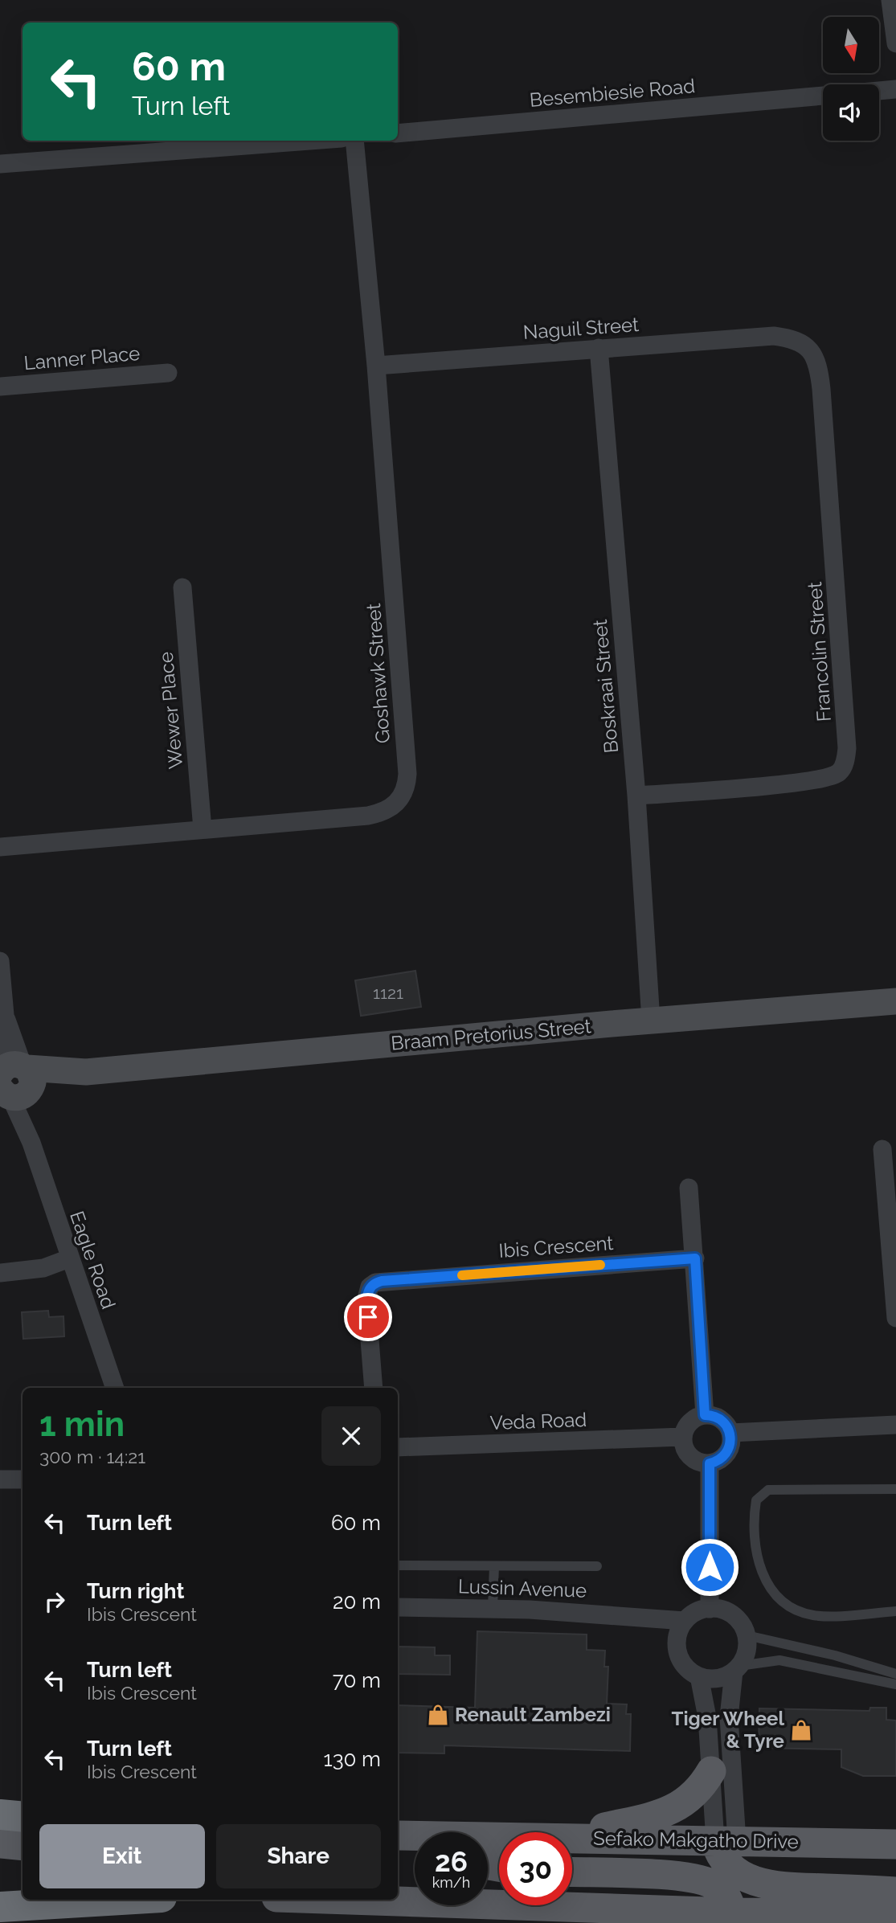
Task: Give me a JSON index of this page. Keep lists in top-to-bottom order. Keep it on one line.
{"streets":{"main road":["Sefako Makgatho Drive"],"street":["Besembiesie Road","Naguil Street","Lanner Place","Francolin Street","Goshawk Street","Boskraai Street","Wewer Place","Braam Pretorius Street","Ibis Crescent","Eagle Road","Veda Road","Lussin Avenue"]},"crossings":[["Naguil Street","Francolin Street"],["Naguil Street","Goshawk Street"],["Naguil Street","Boskraai Street"],["Francolin Street","Boskraai Street"],["Goshawk Street","Wewer Place"],["Boskraai Street","Braam Pretorius Street"],["Braam Pretorius Street","Eagle Road"]],"places":{"shop":["Renault Zambezi","Tiger Wheel & Tyre"]},"house_numbers":["1121"],"north":"bottom","page":{"turn":["60 m","Turn left"],"heading":["1 min","300 m · 14:21"],"list":[{"name":"Turn left","value":"60 m"},{"name":"Turn right","note":"Ibis Crescent","value":"20 m"},{"name":"Turn left","note":"Ibis Crescent","value":"70 m"},{"name":"Turn left","note":"Ibis Crescent","value":"130 m"}],"buttons":["Exit","Share"],"speed":"26 km/h","limit":"30"}}
